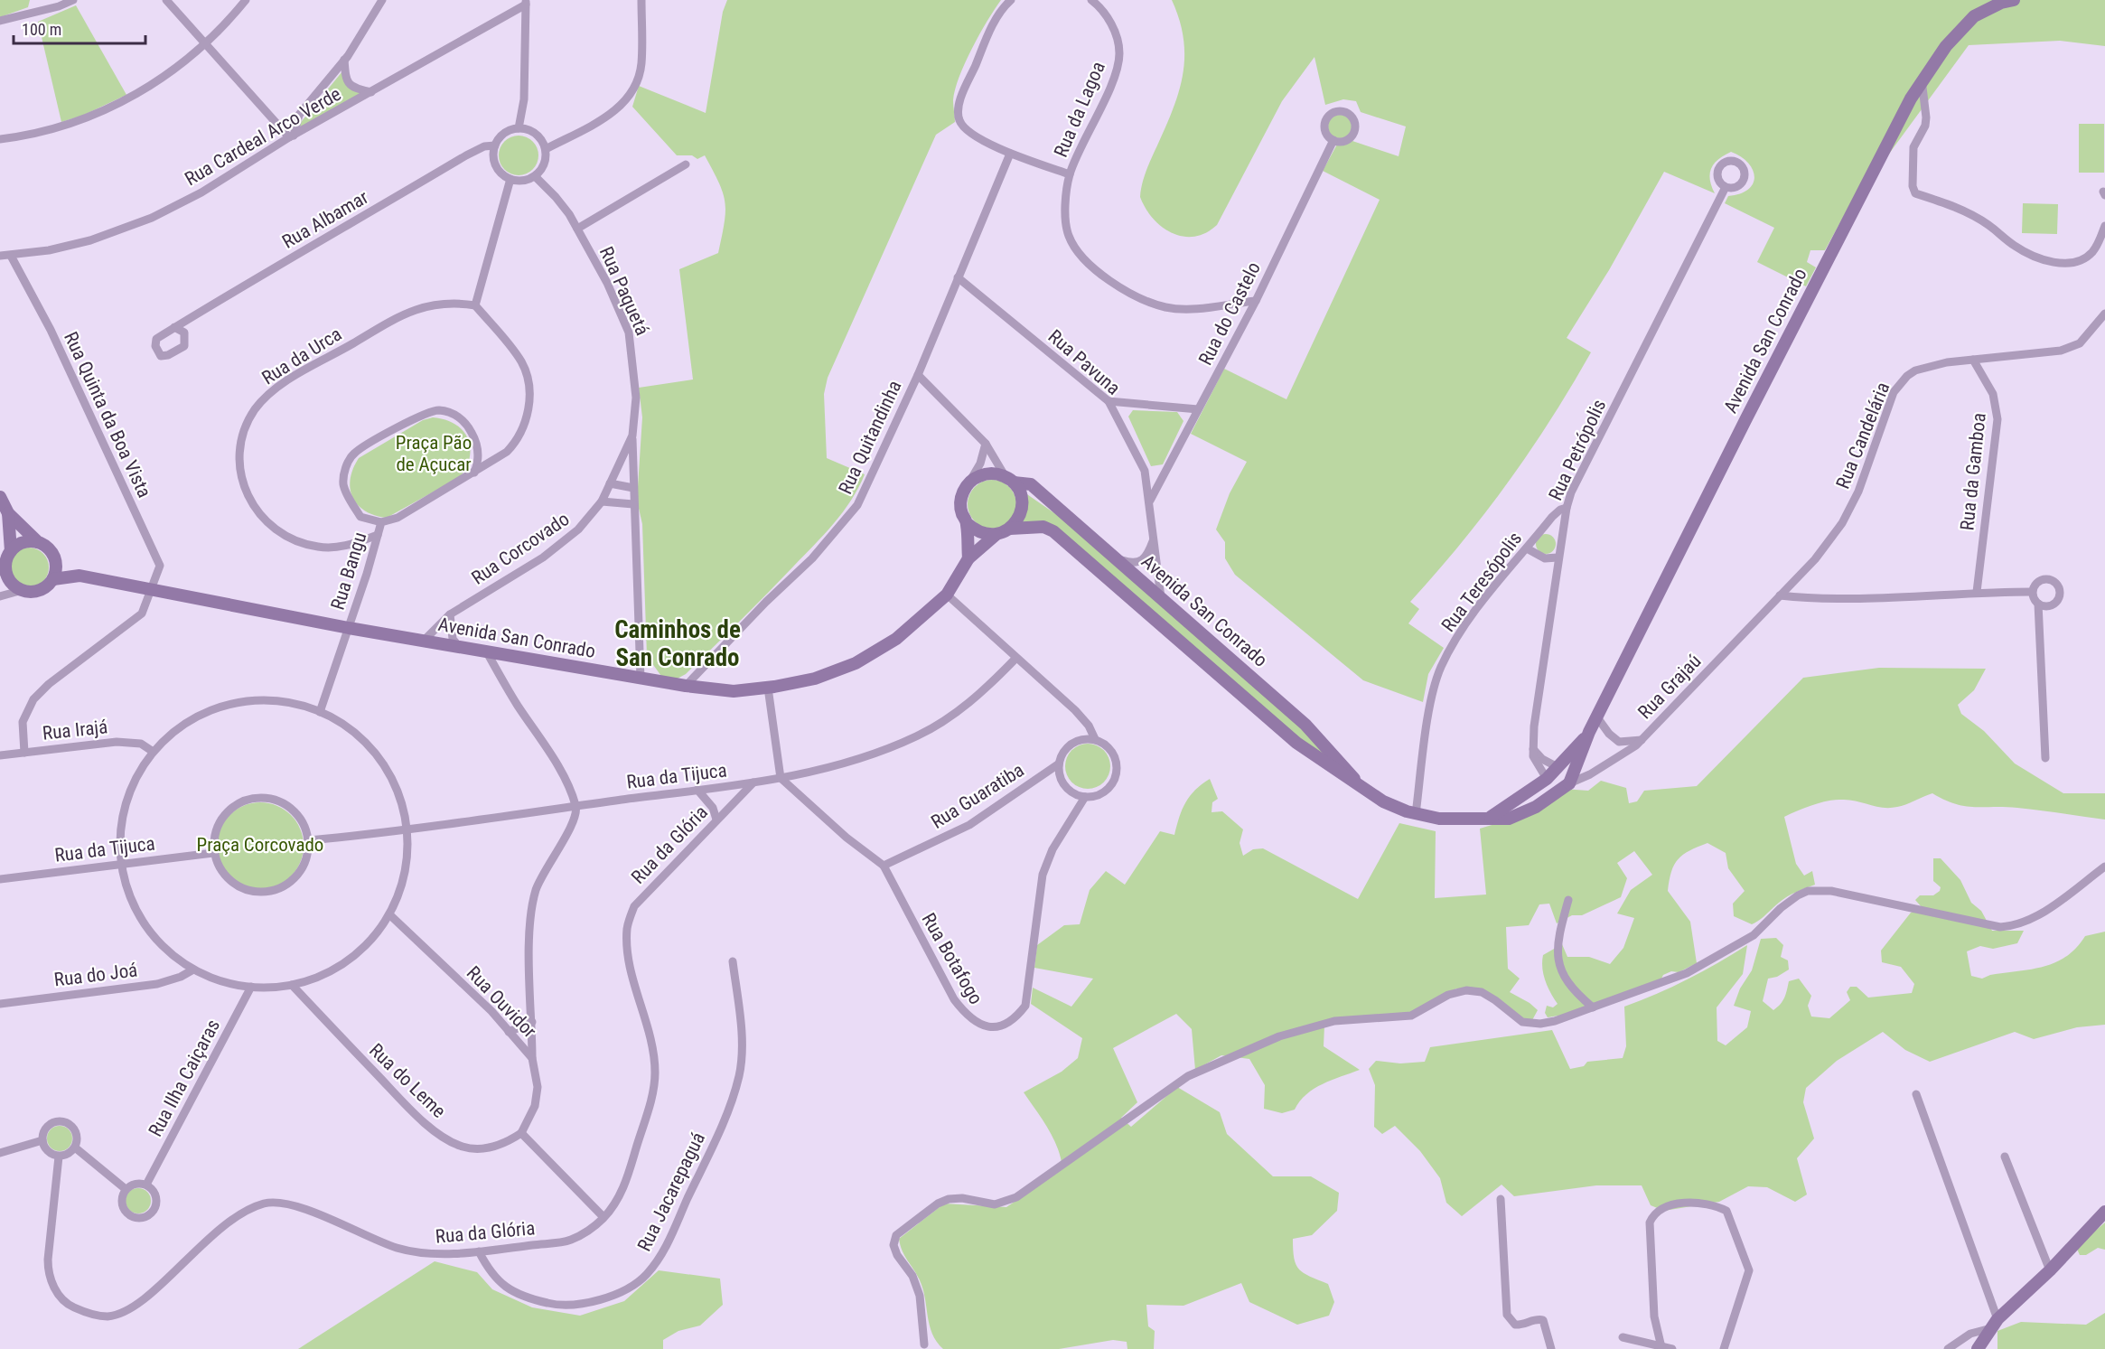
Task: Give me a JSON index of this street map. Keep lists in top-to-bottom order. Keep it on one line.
{"streets":{"street":["Rua da Lagoa","Rua Cardeal Arco Verde","Rua Albamar","Rua Paquetá","Rua do Castelo","Avenida San Conrado","Rua da Urca","Rua Pavuna","Rua Quinta da Boa Vista","Rua Candelária","Rua Quitandinha","Rua Petrópolis","Rua da Gamboa","Rua Corcovado","Rua Bangu","Rua Teresópolis","Rua Grajaú","Rua Irajá","Rua da Tijuca","Rua Guaratiba","Rua da Glória","Rua Botafogo","Rua do Joá","Rua Ouvidor","Rua Ilha Caiçaras","Rua do Leme","Rua Jacarepaguá"]},"crossings":[["Rua da Lagoa","Rua do Castelo"],["Rua da Lagoa","Rua Quitandinha"],["Rua Cardeal Arco Verde","Rua Quinta da Boa Vista"],["Rua Albamar","Rua Paquetá"],["Rua Paquetá","Avenida San Conrado"],["Rua Paquetá","Rua Corcovado"],["Rua do Castelo","Rua Pavuna"],["Avenida San Conrado","Rua Pavuna"],["Avenida San Conrado","Rua Quinta da Boa Vista"],["Avenida San Conrado","Rua Quitandinha"],["Avenida San Conrado","Rua Corcovado"],["Avenida San Conrado","Rua Bangu"],["Avenida San Conrado","Rua Teresópolis"],["Avenida San Conrado","Rua Grajaú"],["Rua da Urca","Rua Bangu"],["Rua Pavuna","Rua Quitandinha"],["Rua Quinta da Boa Vista","Rua Irajá"],["Rua Candelária","Rua da Gamboa"],["Rua Candelária","Rua Grajaú"],["Rua Petrópolis","Rua Teresópolis"],["Rua da Tijuca","Rua da Glória"],["Rua da Tijuca","Rua Botafogo"],["Rua Guaratiba","Rua Botafogo"],["Rua da Glória","Rua Jacarepaguá"],["Rua Ouvidor","Rua do Leme"]],"districts":["Caminhos de San Conrado"],"parks":["Praça Pão de Açucar","Praça Corcovado"],"scale_bar":"100 m"}
